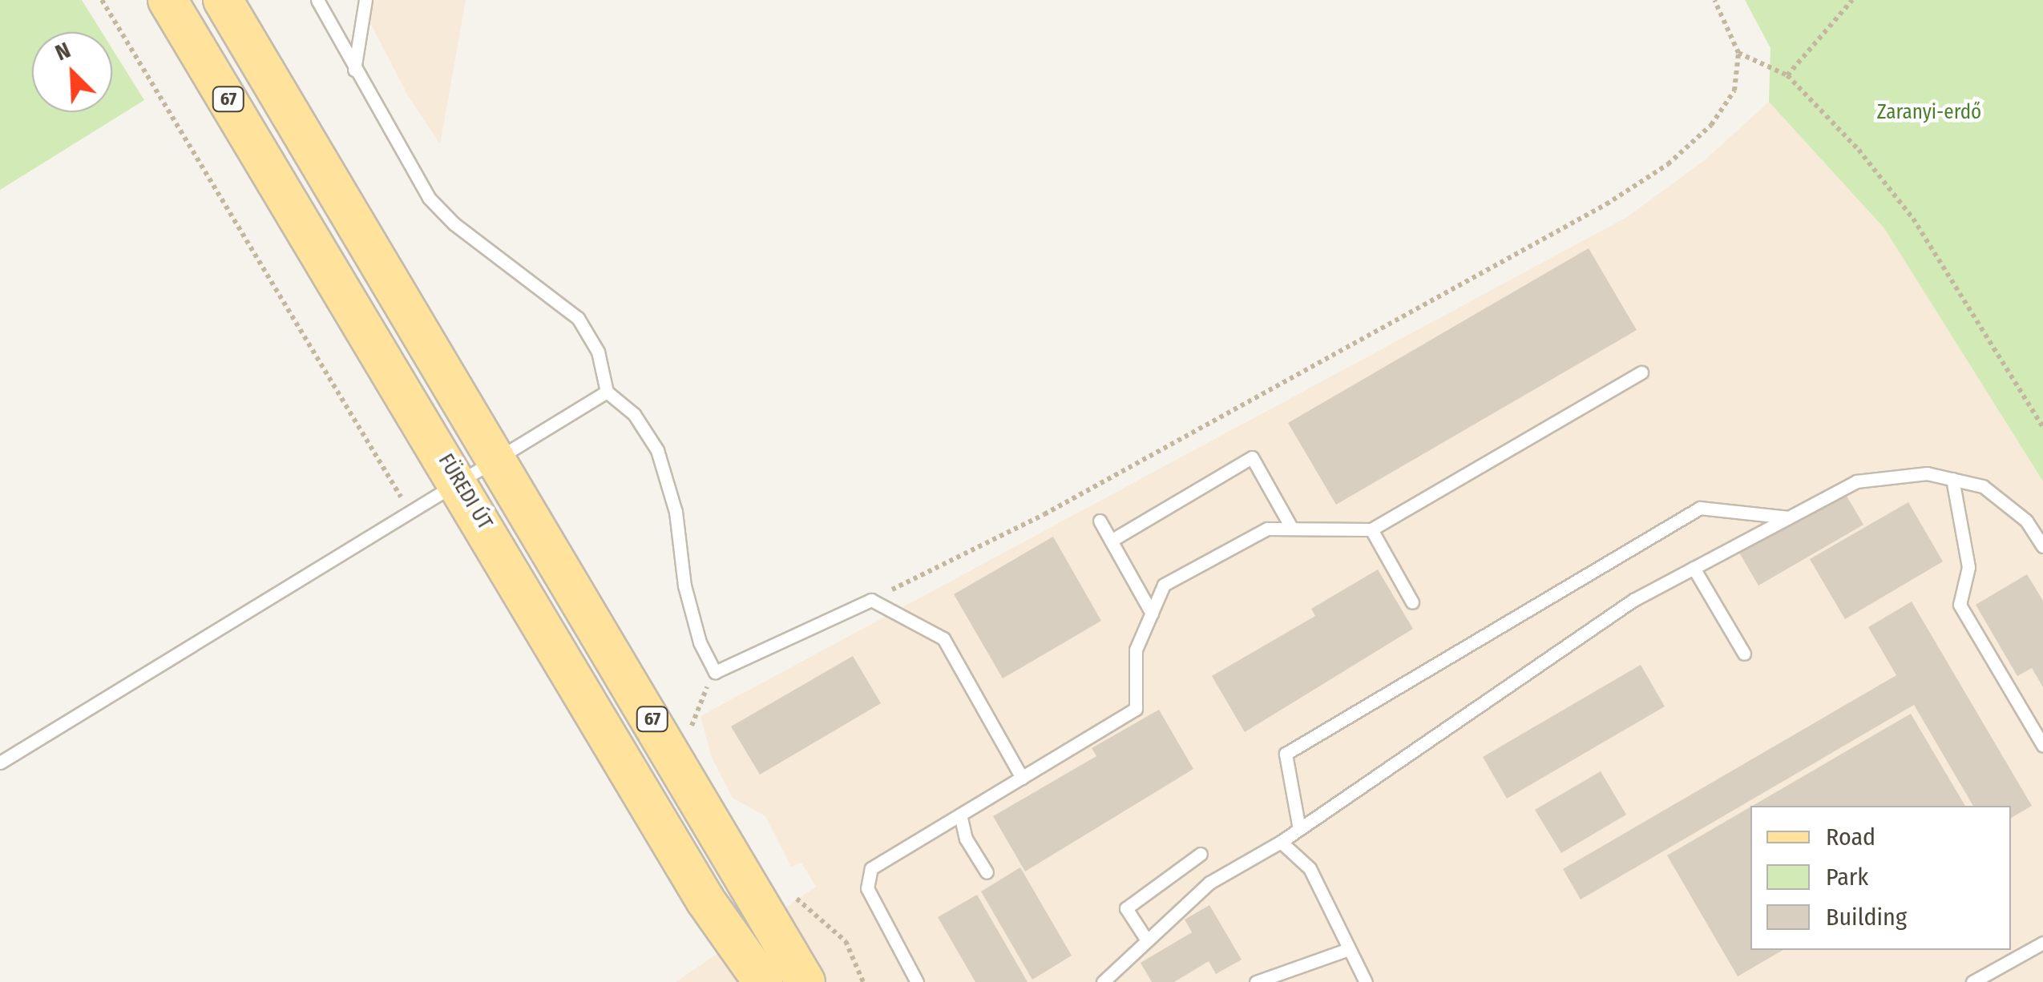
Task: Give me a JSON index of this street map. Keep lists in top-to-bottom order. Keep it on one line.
{"streets":{"main road":["67","FÜREDI ÚT"]},"parks":["Zaranyi-erdő"],"legend":["Road","Park","Building"],"north":"top left"}
